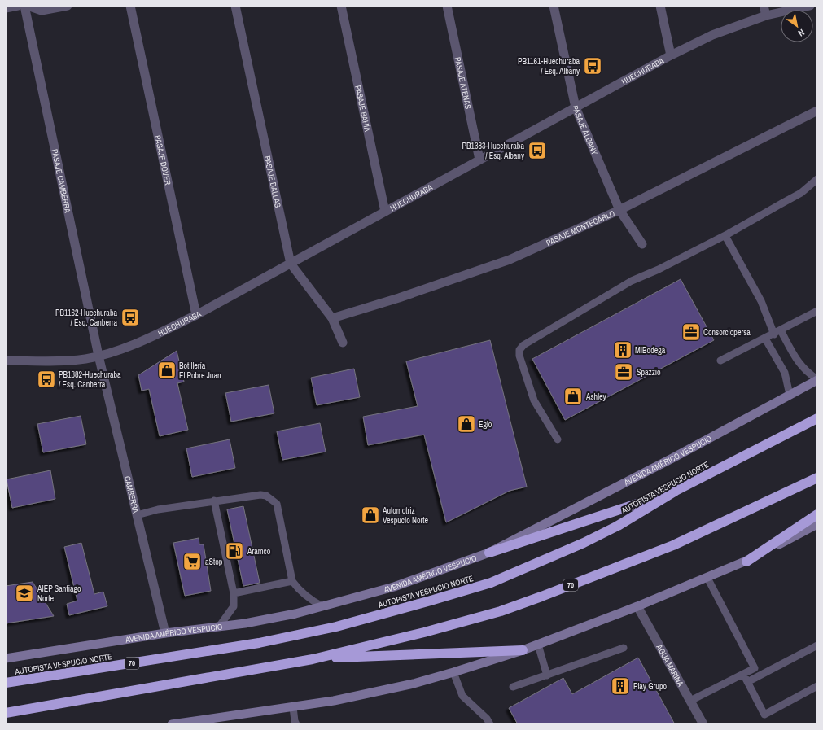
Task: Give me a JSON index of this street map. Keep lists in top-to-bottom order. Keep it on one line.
{"streets":{"highway":["AUTOPISTA VESPUCIO NORTE","70"],"main road":["AVENIDA AMÉRICO VESPUCIO"],"street":["HUECHURABA","PASAJE ATENAS","PASAJE BAHÍA","PASAJE ALBANY","PASAJE DOVER","PASAJE CAMBERRA","PASAJE DALLAS","PASAJE MONTECARLO","CAMBERRA","AGUA MARINA"]},"crossings":[["HUECHURABA","PASAJE ATENAS"],["HUECHURABA","PASAJE BAHÍA"],["HUECHURABA","PASAJE ALBANY"],["HUECHURABA","PASAJE DOVER"],["HUECHURABA","PASAJE CAMBERRA"],["HUECHURABA","PASAJE DALLAS"],["HUECHURABA","CAMBERRA"],["PASAJE ALBANY","PASAJE MONTECARLO"],["PASAJE CAMBERRA","CAMBERRA"],["PASAJE DALLAS","PASAJE MONTECARLO"],["AVENIDA AMÉRICO VESPUCIO","CAMBERRA"]],"places":{"bus stop":["PB1161-Huechuraba / Esq. Albany","PB1383-Huechuraba / Esq. Albany","PB1162-Huechuraba / Esq. Canberra","PB1382-Huechuraba / Esq. Canberra"],"office":["Consorciopersa","Spazzio"],"building":["MiBodega","Play Grupo"],"shop":["Botillería El Pobre Juan","Ashley","Eglo","Automotriz Vespucio Norte"],"fuel station":["Aramco"],"supermarket":["aStop"],"school or university":["AIEP Santiago Norte"]},"north":"bottom right"}
